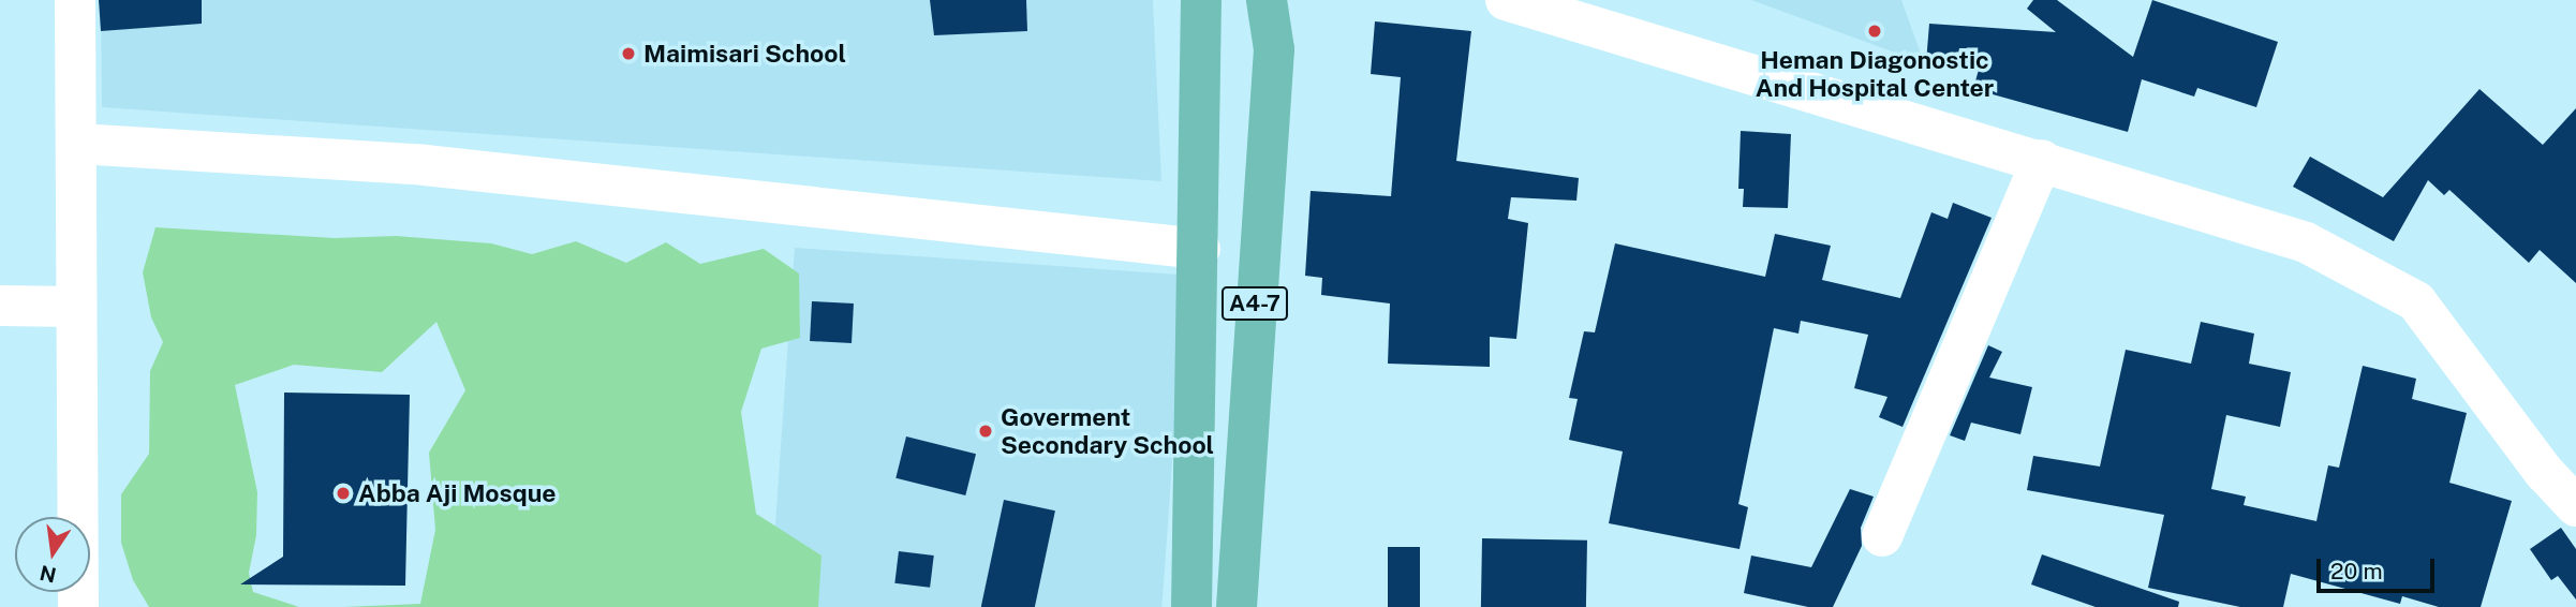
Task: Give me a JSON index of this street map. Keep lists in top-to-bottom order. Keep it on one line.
{"streets":{"highway":["A4-7"]},"places":["Heman Diagonostic And Hospital Center","Maimisari School","Goverment Secondary School","Abba Aji Mosque"],"scale_bar":"20 m","north":"bottom"}
